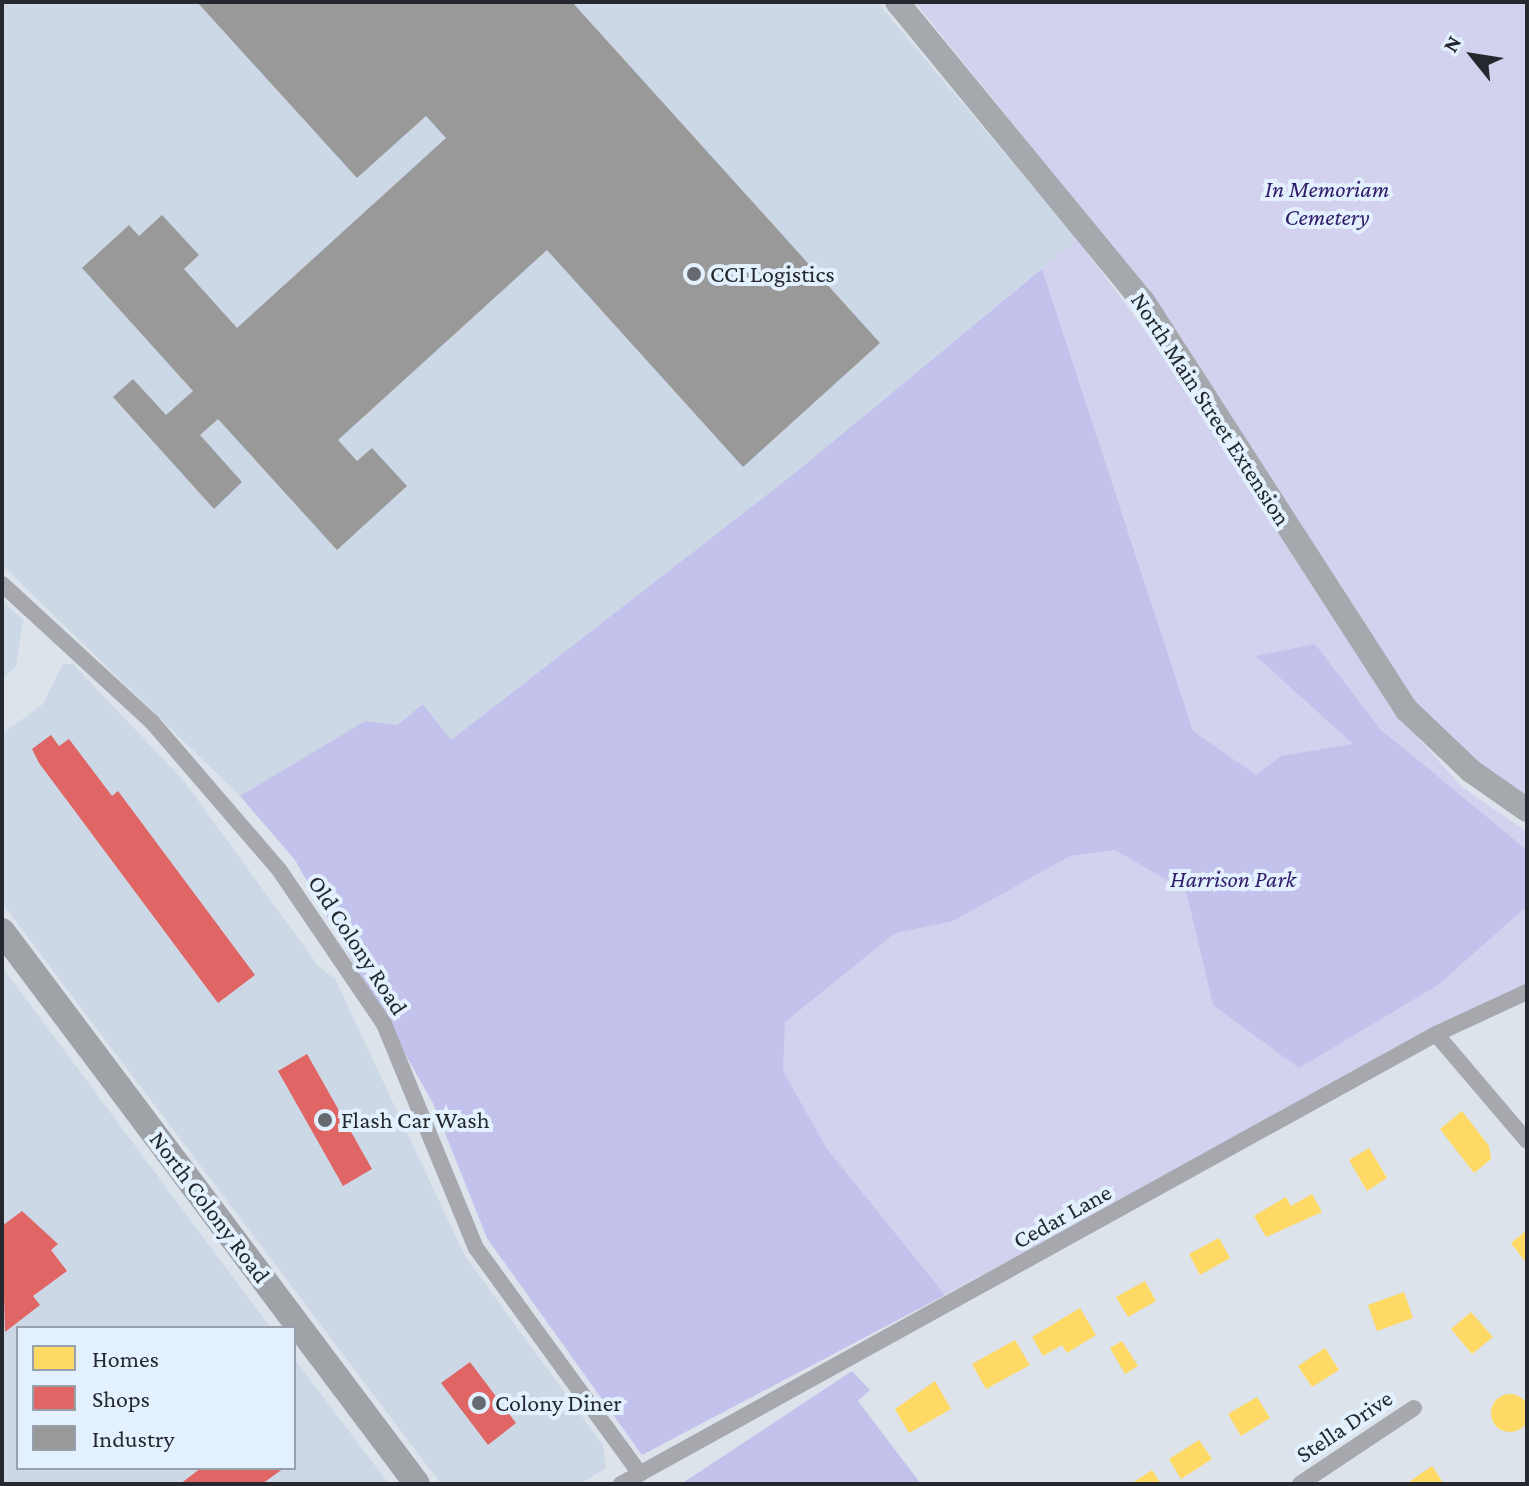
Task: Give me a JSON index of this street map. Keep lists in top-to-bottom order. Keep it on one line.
{"streets":{"main road":["North Colony Road"],"street":["North Main Street Extension","Old Colony Road","Cedar Lane","Stella Drive"]},"crossings":[["Old Colony Road","Cedar Lane"]],"parks":["In Memoriam Cemetery","Harrison Park"],"places":["CCI Logistics","Flash Car Wash","Colony Diner"],"legend":["Homes","Shops","Industry"],"north":"top left"}
